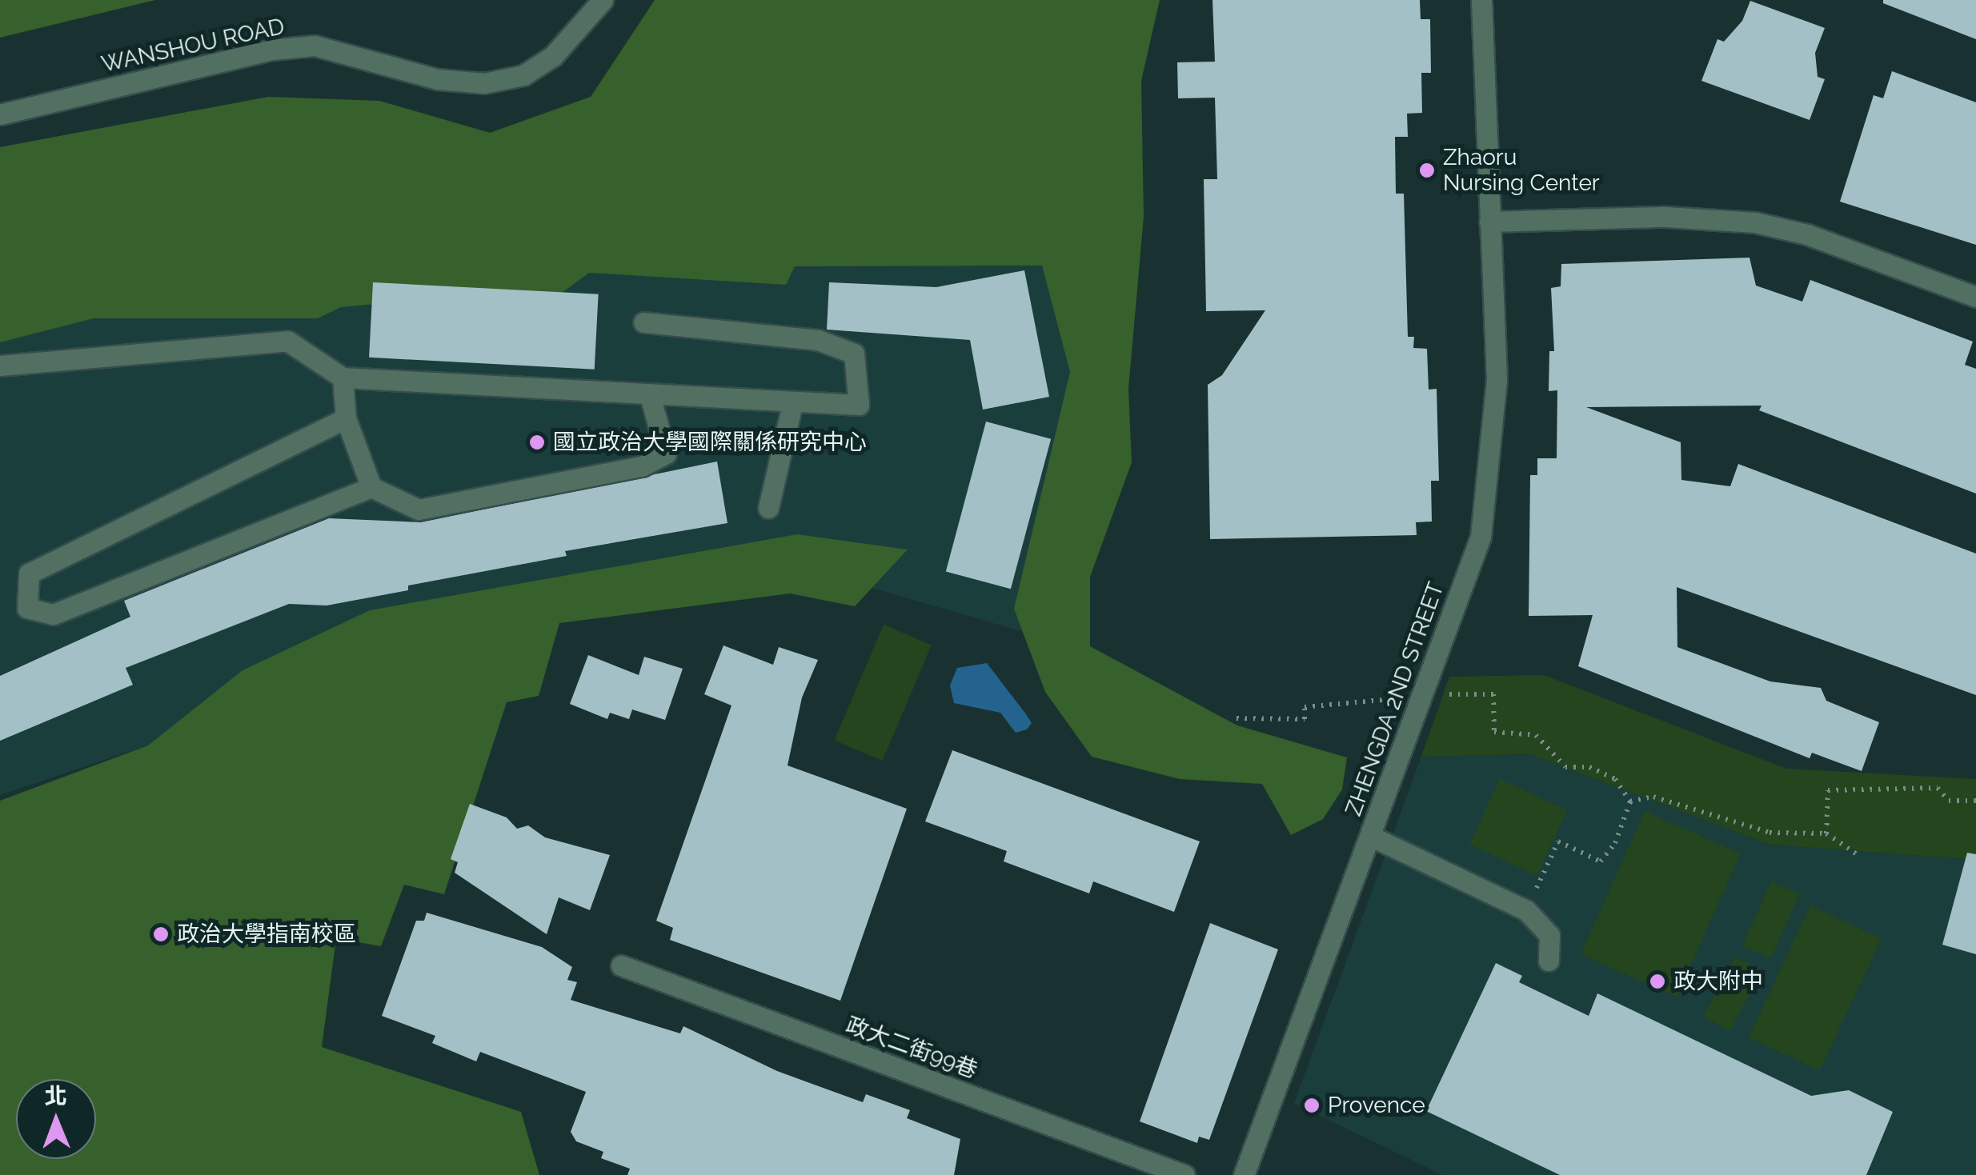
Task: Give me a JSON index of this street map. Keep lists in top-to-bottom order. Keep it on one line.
{"streets":{"street":["WANSHOU ROAD","ZHENGDA 2ND STREET","政大二街99巷"]},"places":["Zhaoru Nursing Center","國立政治大學國際關係研究中心","政治大學指南校區","政大附中","Provence"],"north":"top"}
